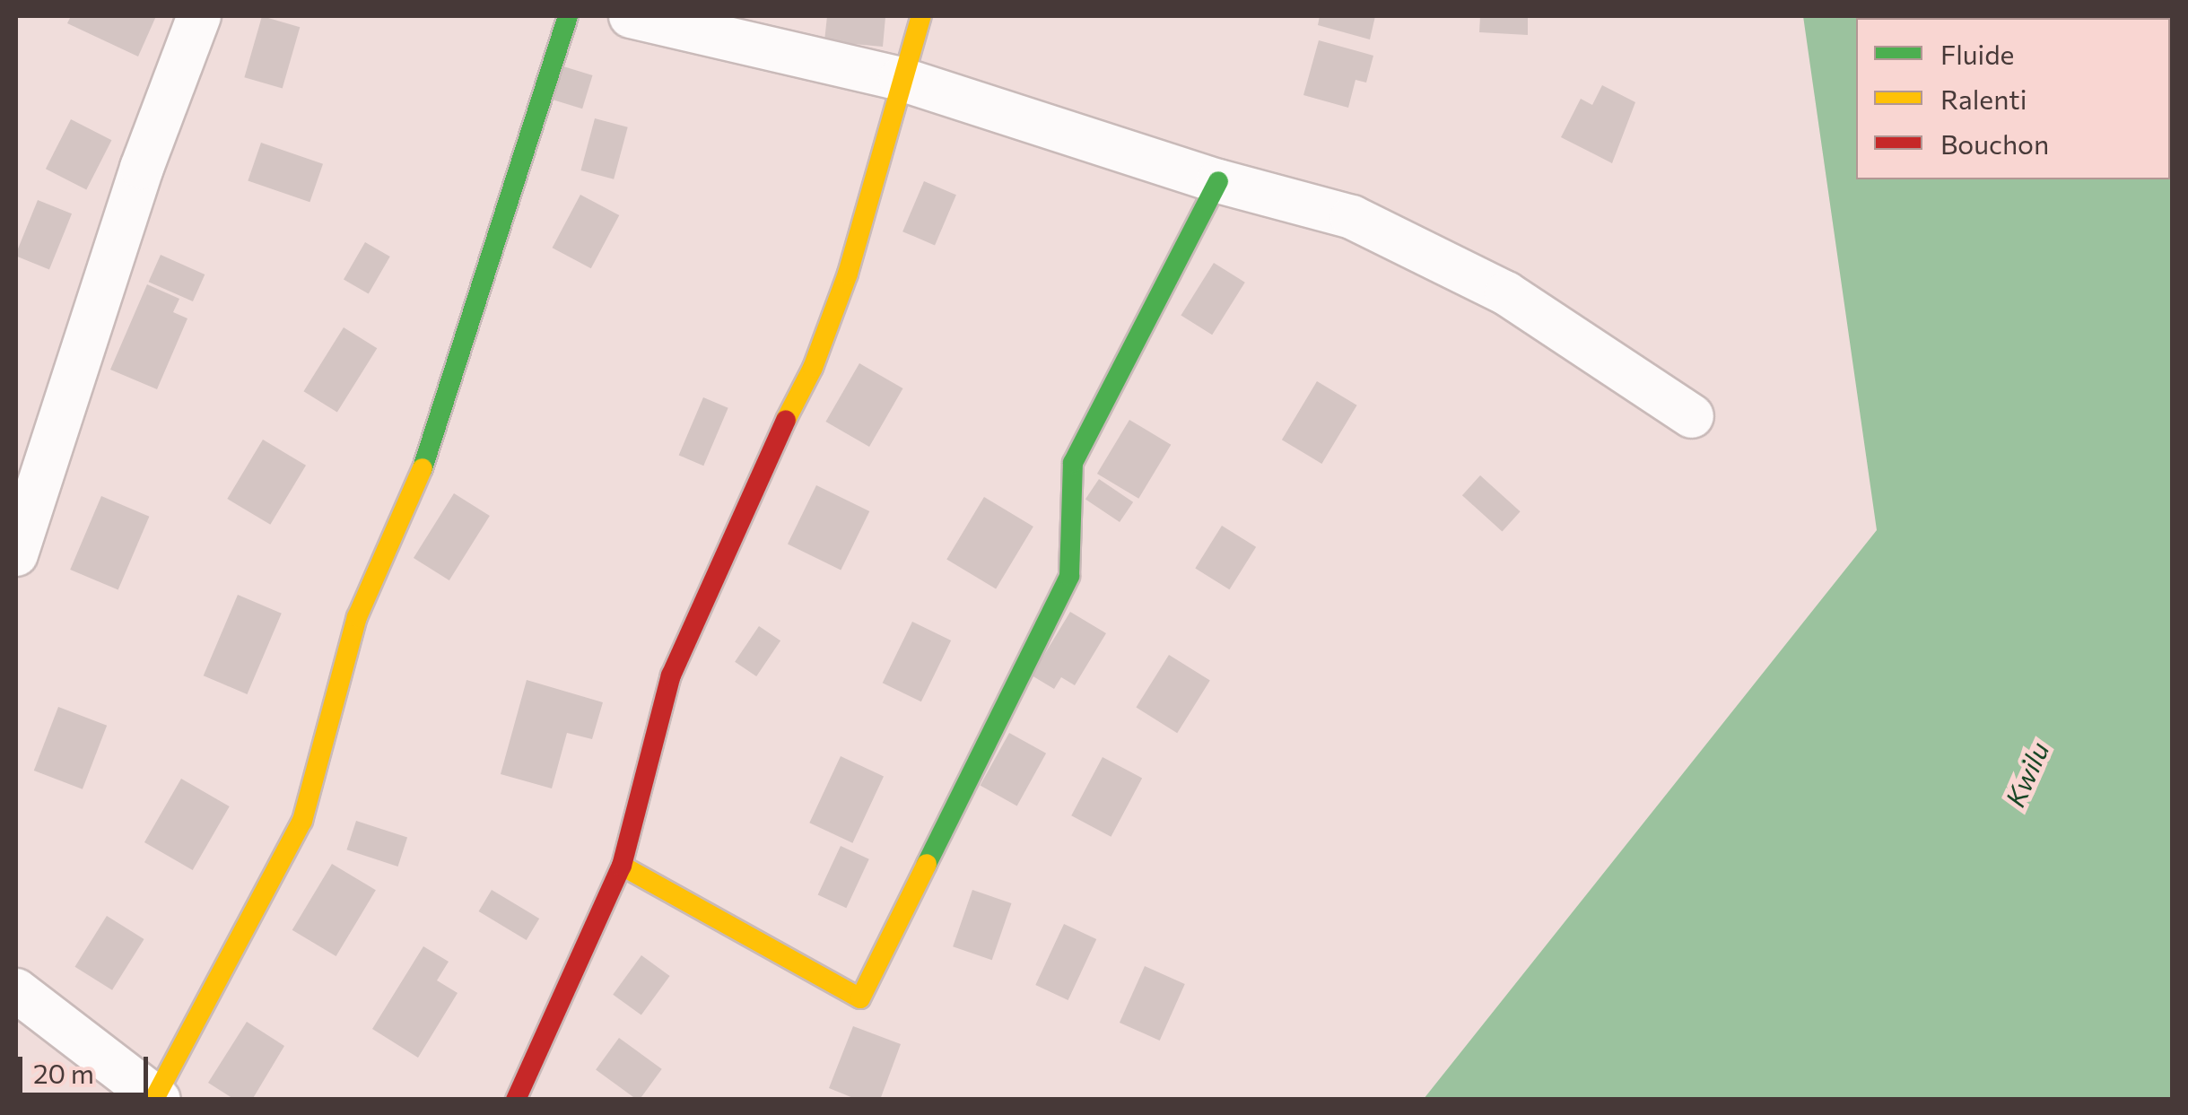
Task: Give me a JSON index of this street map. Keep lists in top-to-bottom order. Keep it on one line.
{"water":["Kwilu"],"legend":["Fluide","Ralenti","Bouchon"],"scale_bar":"20 m"}
